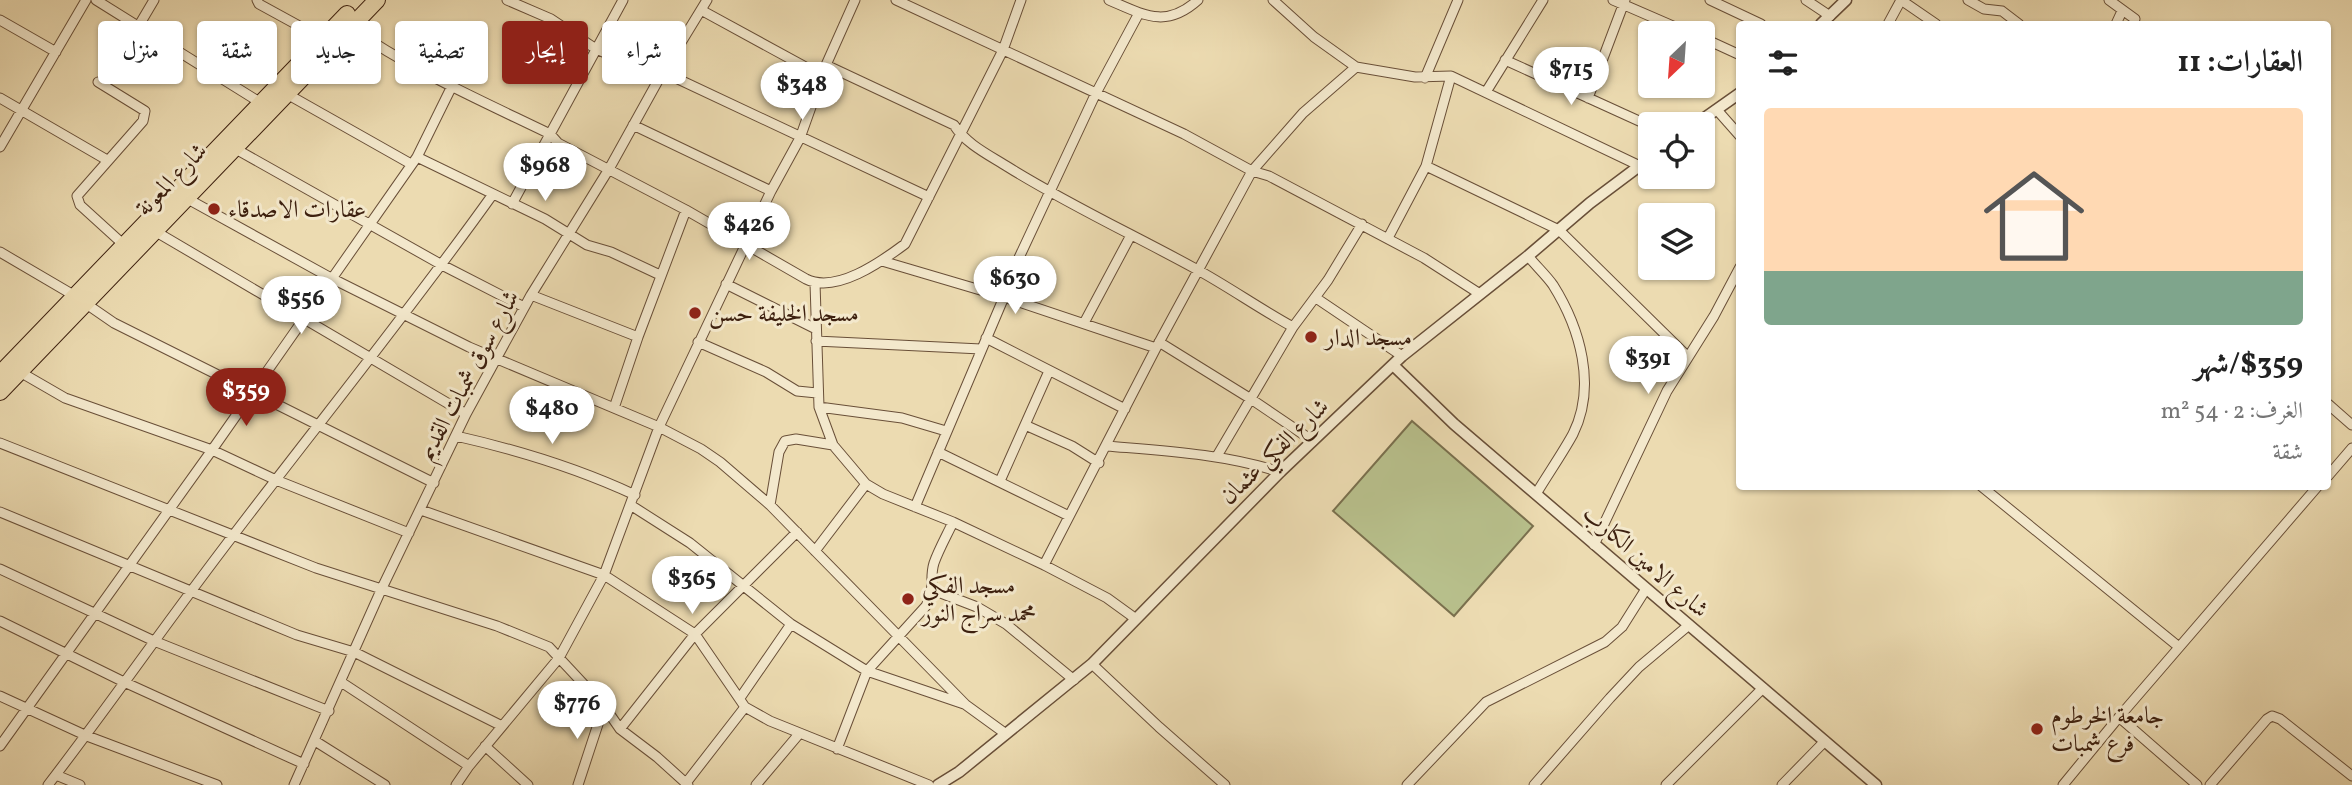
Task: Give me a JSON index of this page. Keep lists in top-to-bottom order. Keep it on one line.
{"streets":{"highway":["شارع المعونة"],"street":["شارع سوق شمبات القديم","شارع الفكي عثمان","شارع الامين الكارب"]},"crossings":[["شارع الفكي عثمان","شارع الامين الكارب"]],"places":["عقارات الاصدقاء","مسجد الخليفة حسن","مسجد الدار","مسجد الفكي محمد سراج النور","جامعة الخرطوم فرع شمبات"],"north":"bottom left","page":{"chip":["شراء","إيجار","تصفية","جديد","شقة","منزل"],"heading":"العقارات: 11","price":["$715","$348","$968","$426","$630","$556","$391","$359","$480","$365","$776"],"list":[{"name":"$359/شهر","note":"الغرف: 2 · 54 m² · شقة"}]}}
